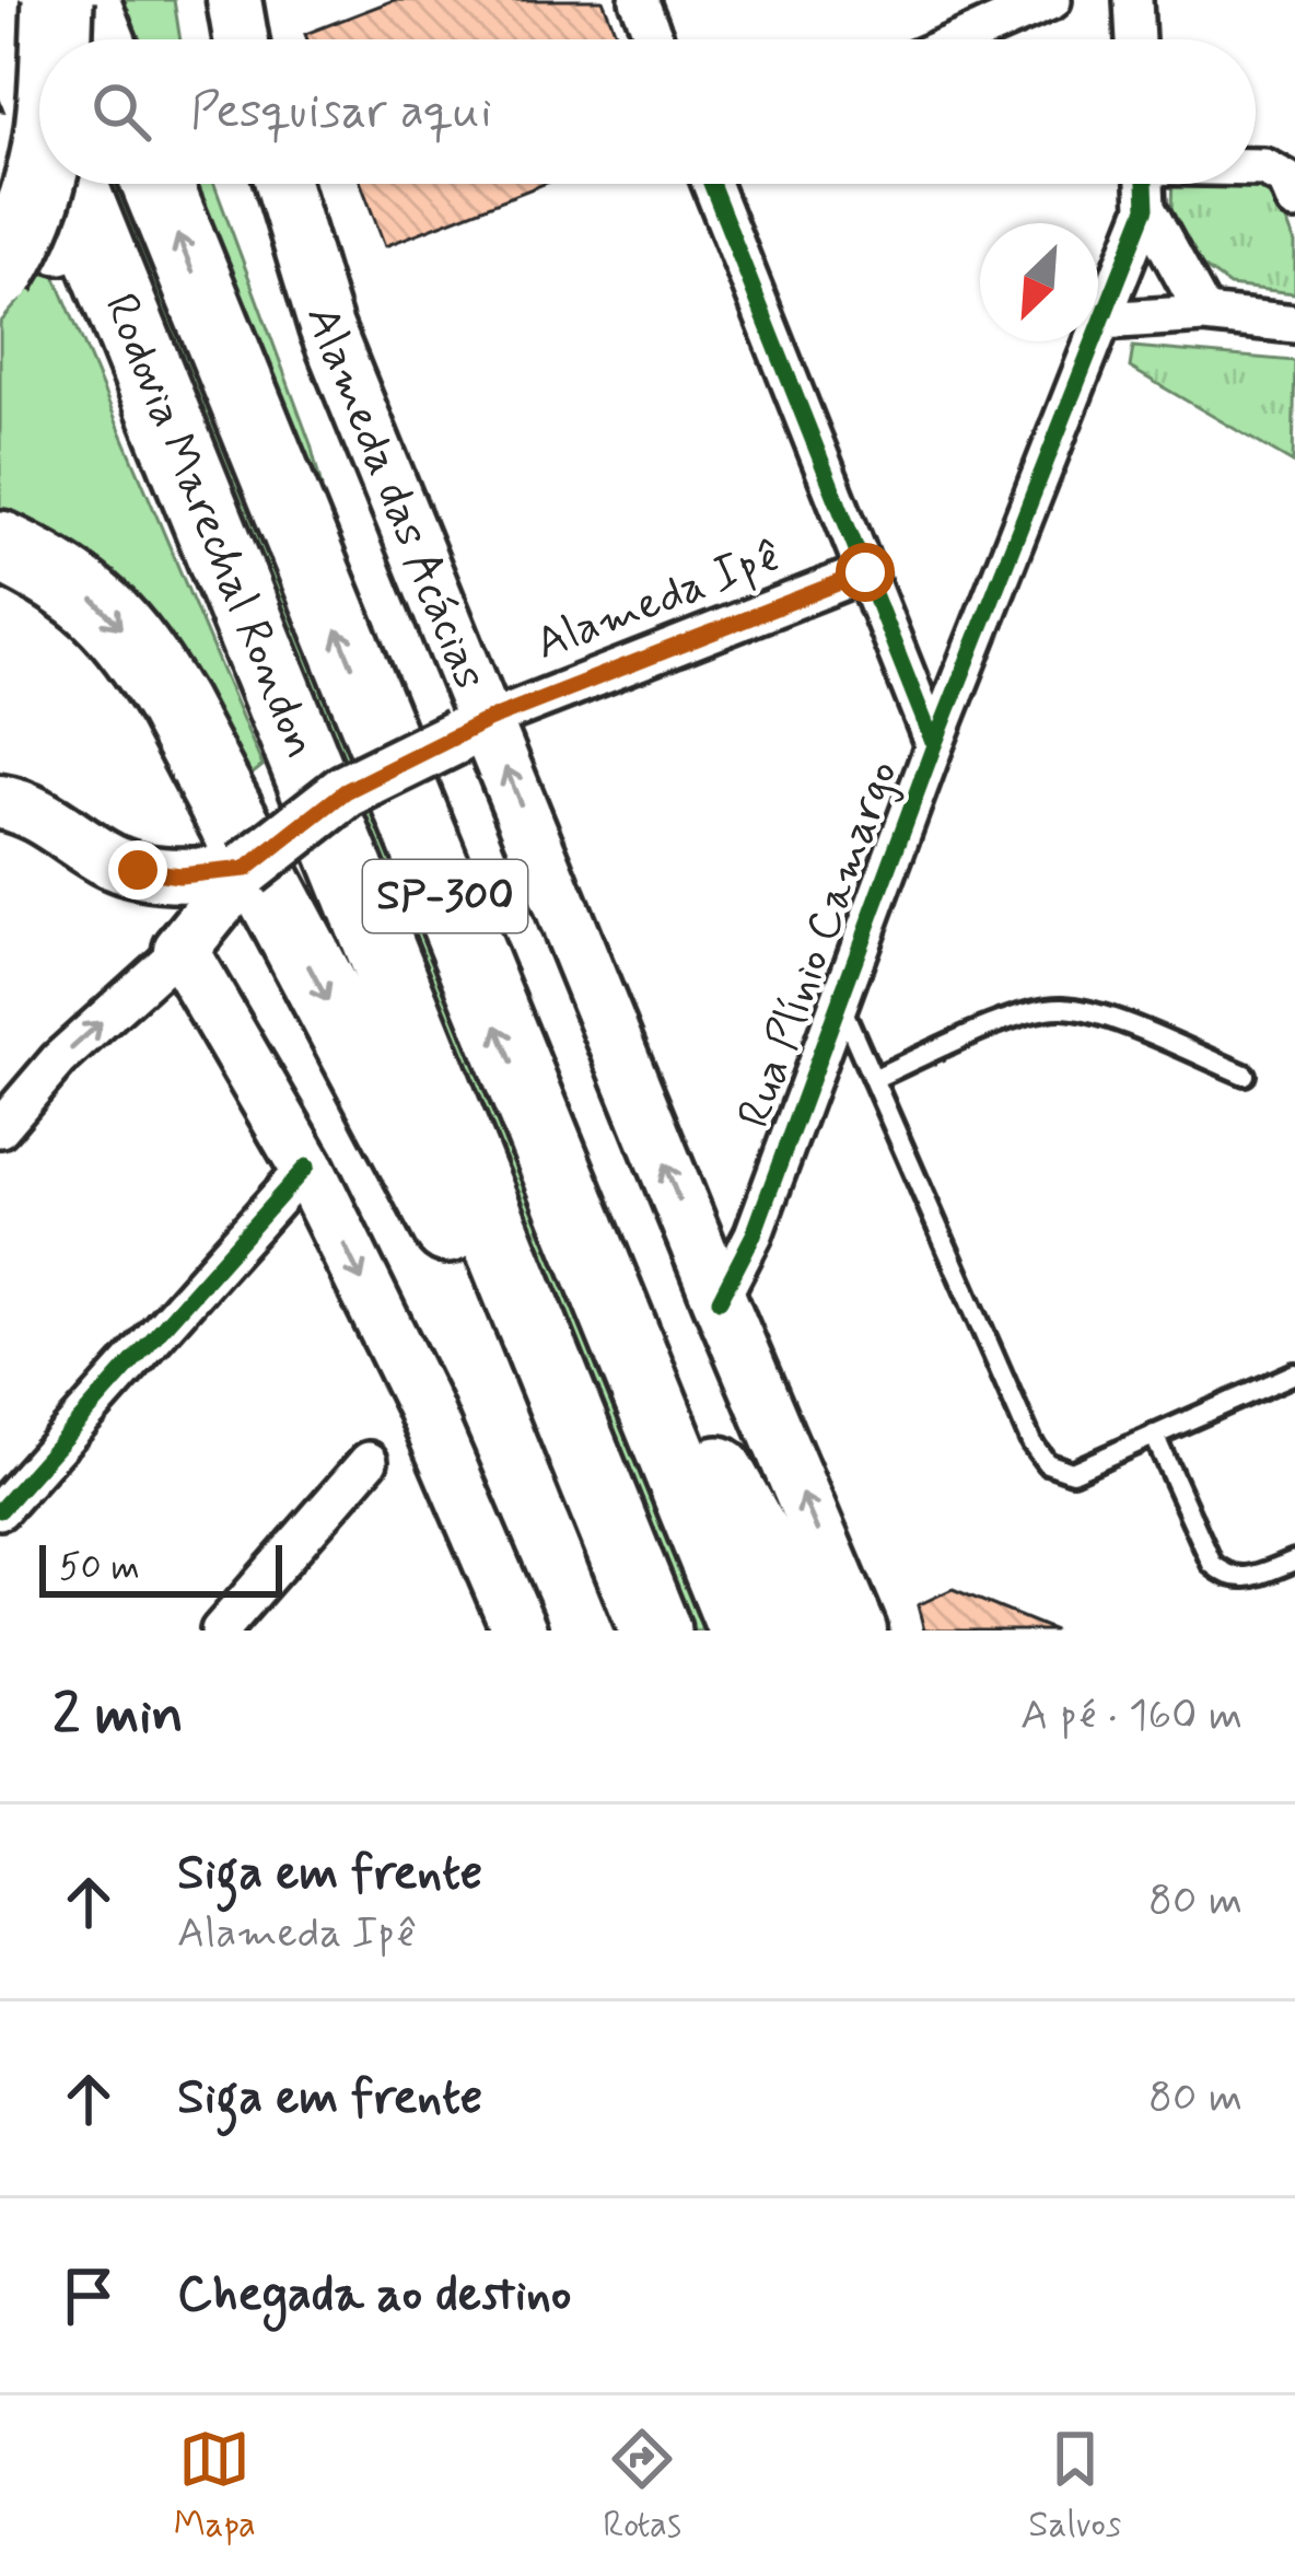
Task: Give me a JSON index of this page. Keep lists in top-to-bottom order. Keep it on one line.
{"streets":{"highway":["Rodovia Marechal Rondon","SP-300"],"main road":["Alameda das Acácias"],"street":["Alameda Ipê","Rua Plínio Camargo"]},"crossings":[["Alameda das Acácias","Alameda Ipê"],["Alameda das Acácias","Rua Plínio Camargo"]],"scale_bar":"50 m","north":"bottom left","page":{"search":"Pesquisar aqui","scale":"50 m","heading":["2 min","A pé · 160 m"],"list":[["Siga em frente","Alameda Ipê","80 m"],["Siga em frente","80 m"],"Chegada ao destino"],"nav":["Mapa","Rotas","Salvos"]}}
